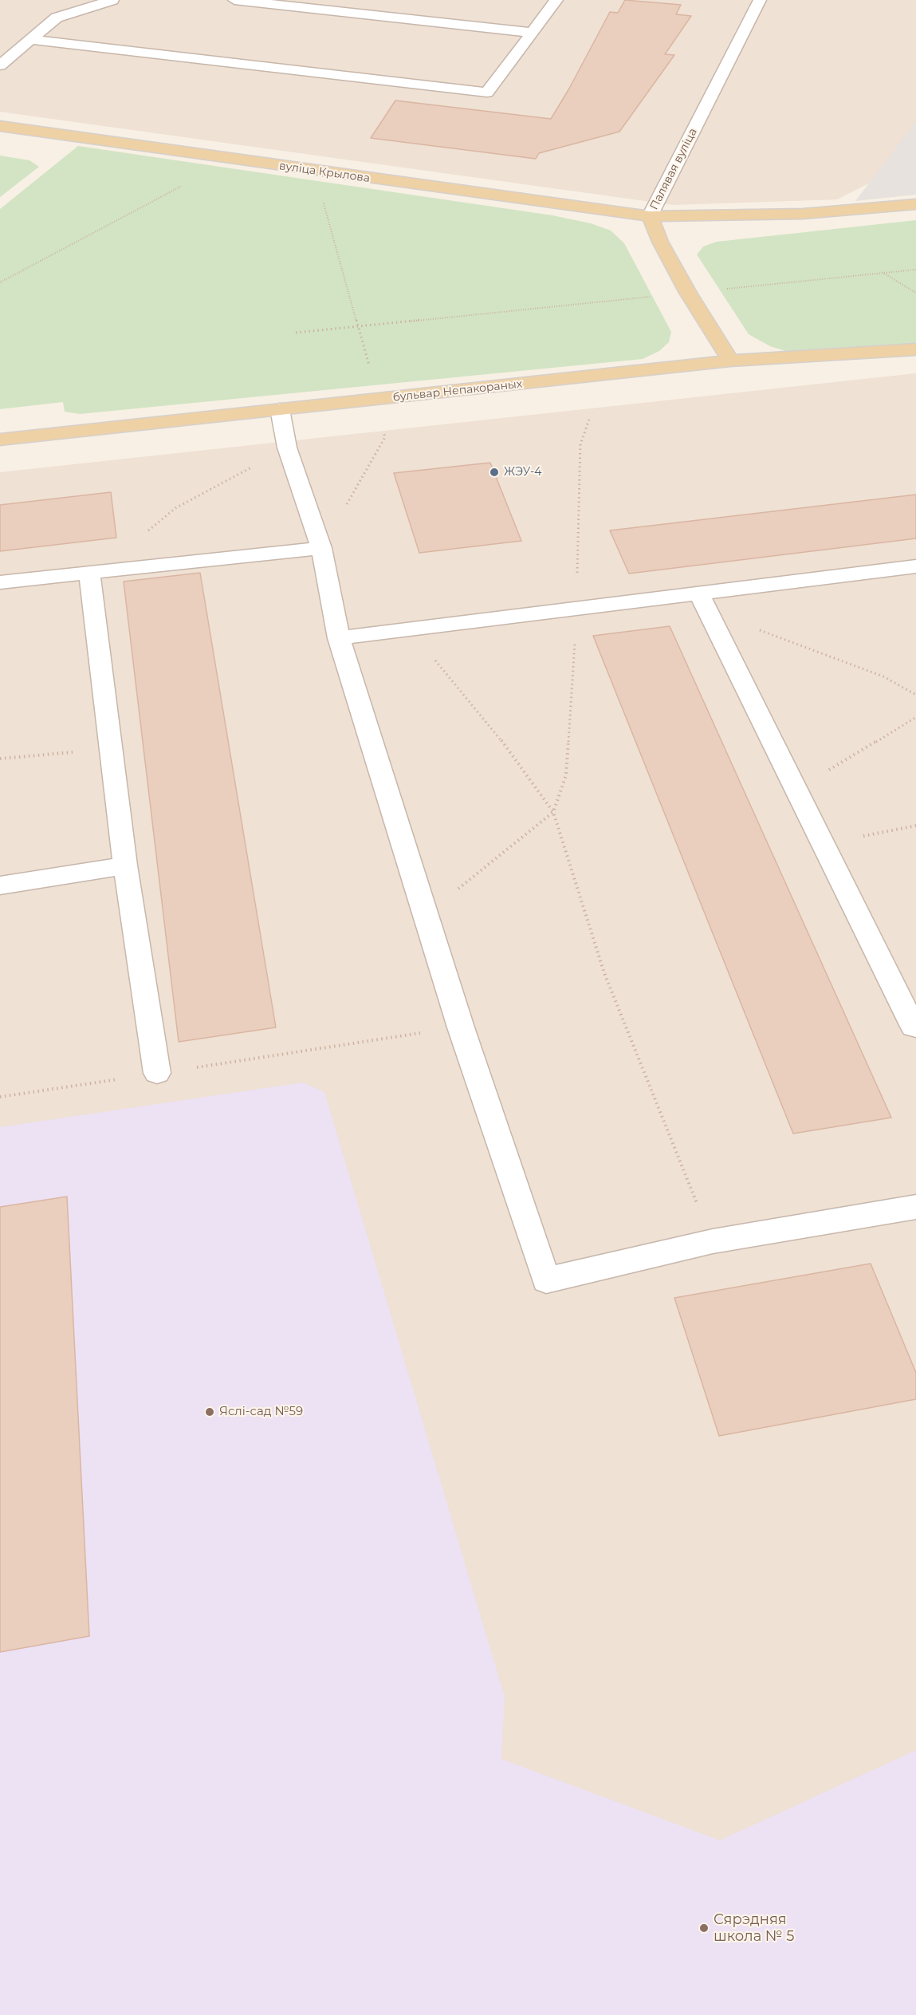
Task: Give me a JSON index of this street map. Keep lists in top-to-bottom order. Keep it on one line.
{"streets":{"main road":["Палявая вуліца","вуліца Крылова","бульвар Непакораных"]},"crossings":[["Палявая вуліца","вуліца Крылова"],["Палявая вуліца","бульвар Непакораных"]],"places":["ЖЭУ-4","Яслі-сад №59","Сярэдняя школа № 5"]}
